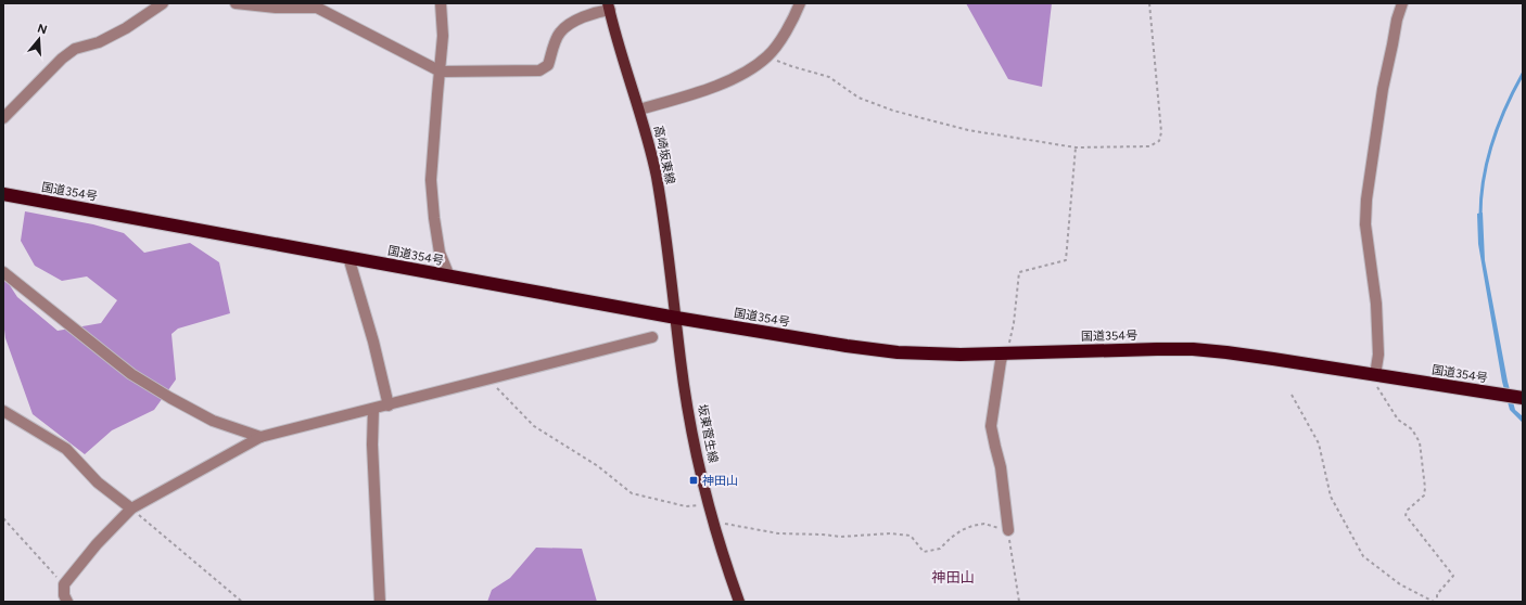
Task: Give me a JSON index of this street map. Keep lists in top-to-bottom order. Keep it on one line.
{"streets":{"highway":["国道354号"],"main road":["高崎坂東線","坂東菅生線"]},"crossings":[["高崎坂東線","国道354号"],["高崎坂東線","坂東菅生線"],["国道354号","坂東菅生線"]],"districts":["神田山"],"places":{"transit":["神田山"]},"north":"top"}
